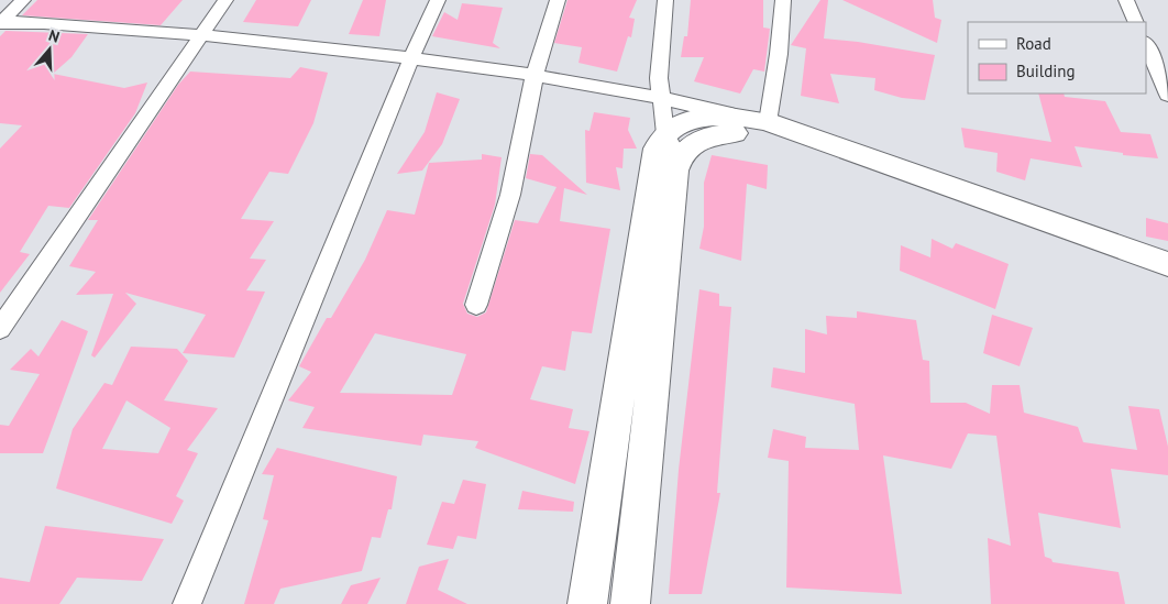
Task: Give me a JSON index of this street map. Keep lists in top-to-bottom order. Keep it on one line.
{"legend":["Road","Building"],"north":"top"}
